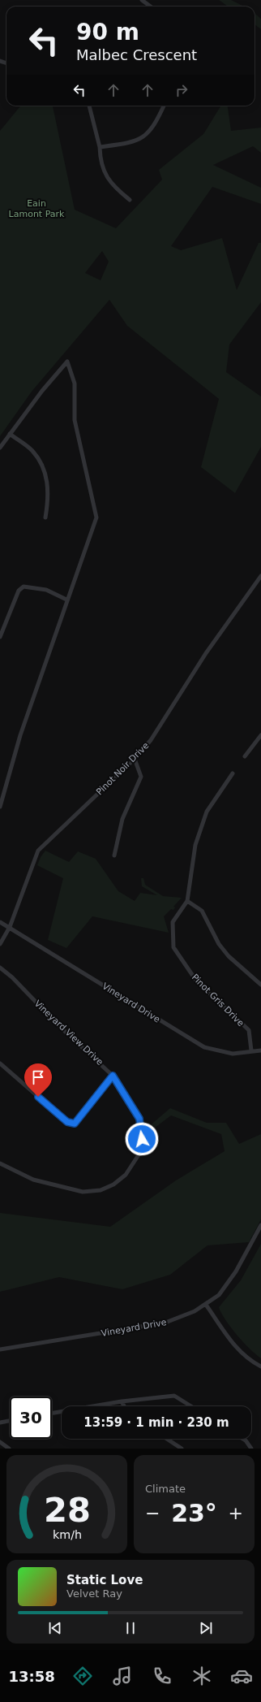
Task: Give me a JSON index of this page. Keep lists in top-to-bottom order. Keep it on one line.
{"streets":{"street":["Pinot Noir Drive","Pinot Gris Drive","Vineyard Drive","Vineyard View Drive"]},"crossings":[["Pinot Noir Drive","Vineyard Drive"],["Pinot Gris Drive","Vineyard Drive"]],"parks":["Eain Lamont Park"],"page":{"turn":["90 m","Malbec Crescent"],"limit":"30","trip":"13:59 · 1 min · 230 m","tile":"Climate","heat":["−","23°","+"],"song":["Static Love","Velvet Ray"],"tabs":"13:58","gauge":["28","km/h"]}}
